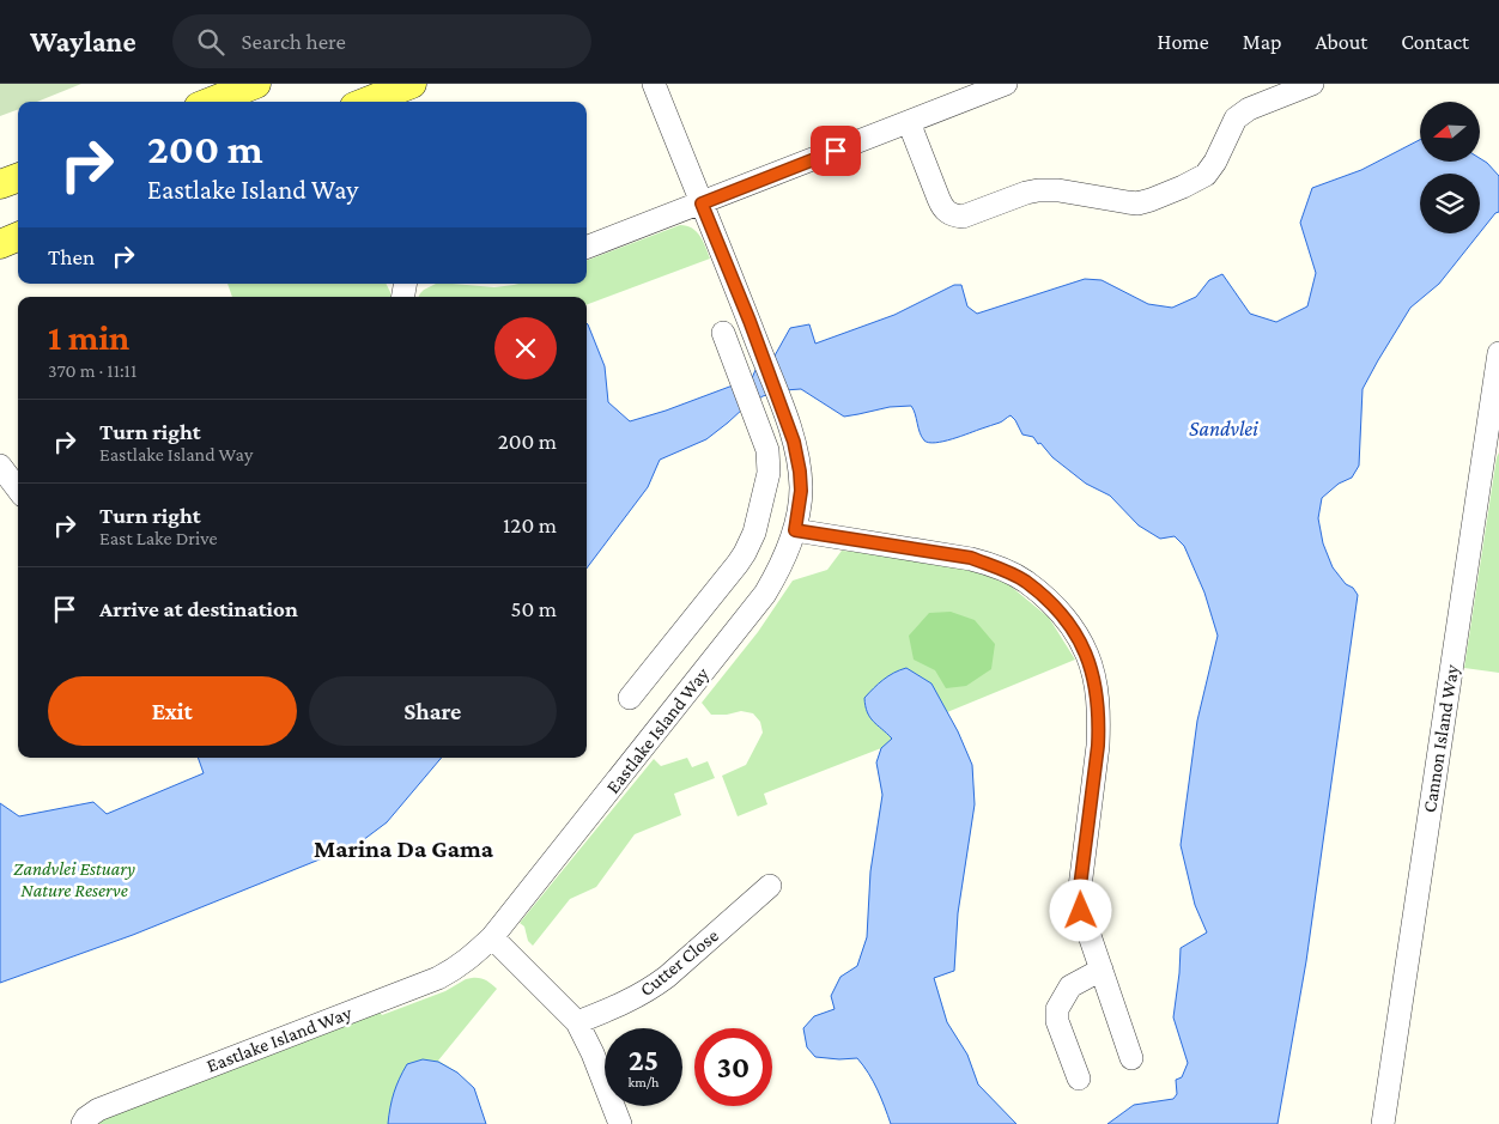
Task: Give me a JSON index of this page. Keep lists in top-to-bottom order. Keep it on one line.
{"streets":{"street":["Eastlake Island Way","Cannon Island Way","Cutter Close"]},"districts":["Marina Da Gama"],"water":["Sandvlei"],"parks":["Zandvlei Estuary Nature Reserve"],"north":"left","page":{"header":"Waylane","search":"Search here","nav":["Home","Map","About","Contact"],"turn":["200 m","Eastlake Island Way"],"then":"Then","heading":["1 min","370 m · 11:11"],"list":[{"name":"Turn right","note":"Eastlake Island Way","value":"200 m"},{"name":"Turn right","note":"East Lake Drive","value":"120 m"},{"name":"Arrive at destination","value":"50 m"}],"buttons":["Exit","Share"],"speed":"25 km/h","limit":"30"}}
